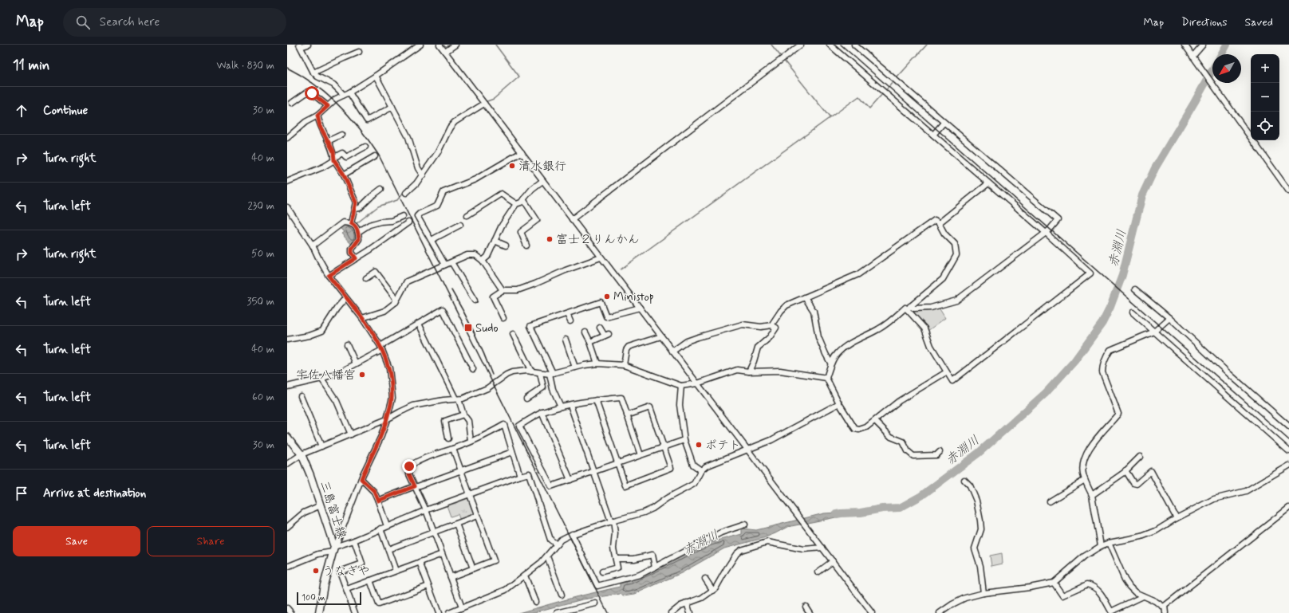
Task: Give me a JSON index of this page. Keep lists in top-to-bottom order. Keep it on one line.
{"streets":{"main road":["三島富士線"]},"water":["赤淵川"],"places":{"other":["清水銀行","富士２りんかん","Ministop","宇佐八幡宮","ポテト","うなぎや"],"transit":["Sudo"]},"scale_bar":"100 m","north":"bottom left","page":{"header":"Map","search":"Search here","nav":["Map","Directions","Saved"],"heading":["11 min","Walk · 830 m"],"map_buttons":["+","−"],"list":[["Continue","30 m"],["Turn right","40 m"],["Turn left","230 m"],["Turn right","50 m"],["Turn left","350 m"],["Turn left","40 m"],["Turn left","60 m"],["Turn left","30 m"],"Arrive at destination"],"buttons":["Save","Share"],"scale":"100 m"}}
